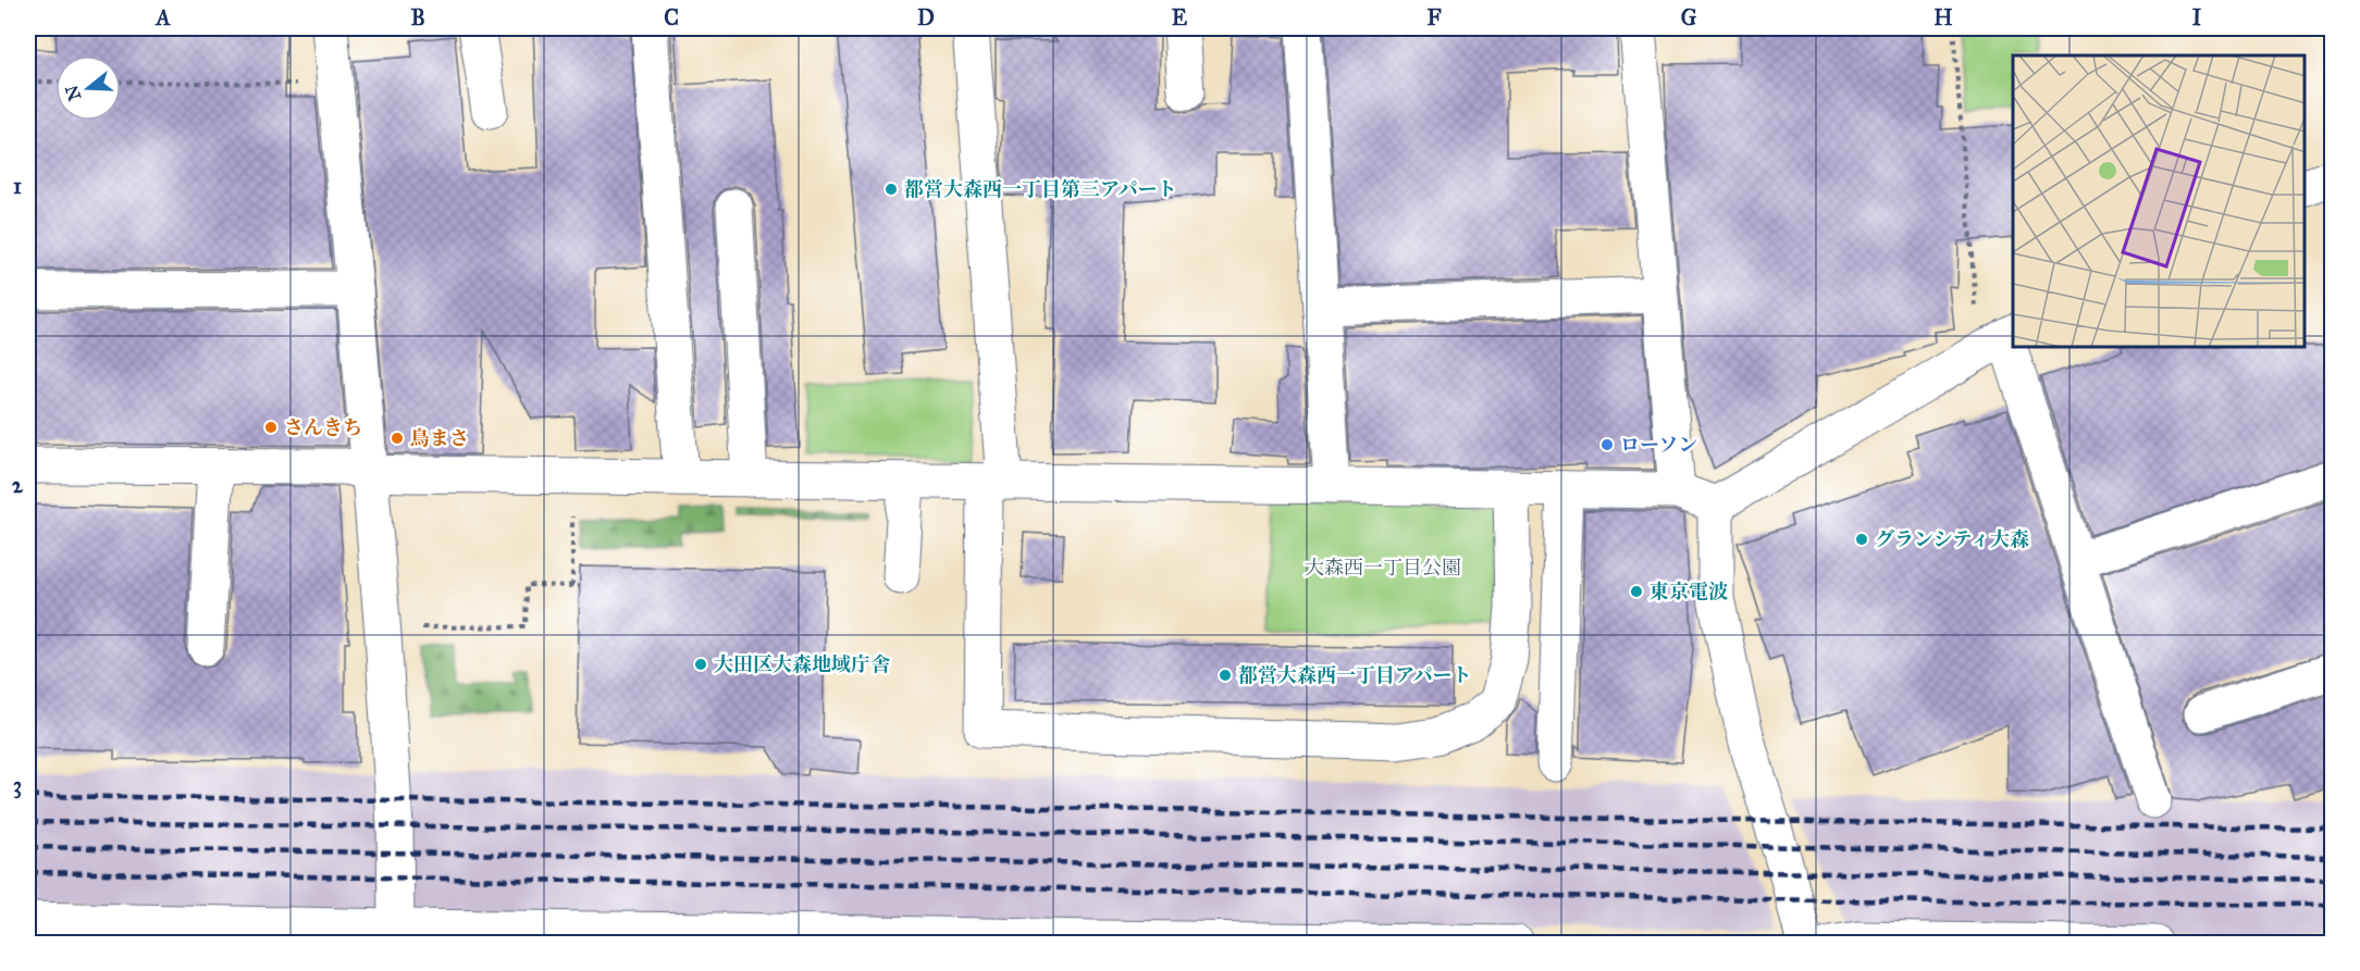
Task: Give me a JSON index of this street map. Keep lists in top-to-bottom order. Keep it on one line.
{"parks":["大森西一丁目公園"],"places":["都営大森西一丁目第三アパート","さんきち","鳥まさ","ローソン","グランシティ大森","東京電波","大田区大森地域庁舎","都営大森西一丁目アパート"],"north":"left","grid":{"columns":["A","B","C","D","E","F","G","H","I"],"rows":["1","2","3"]}}
